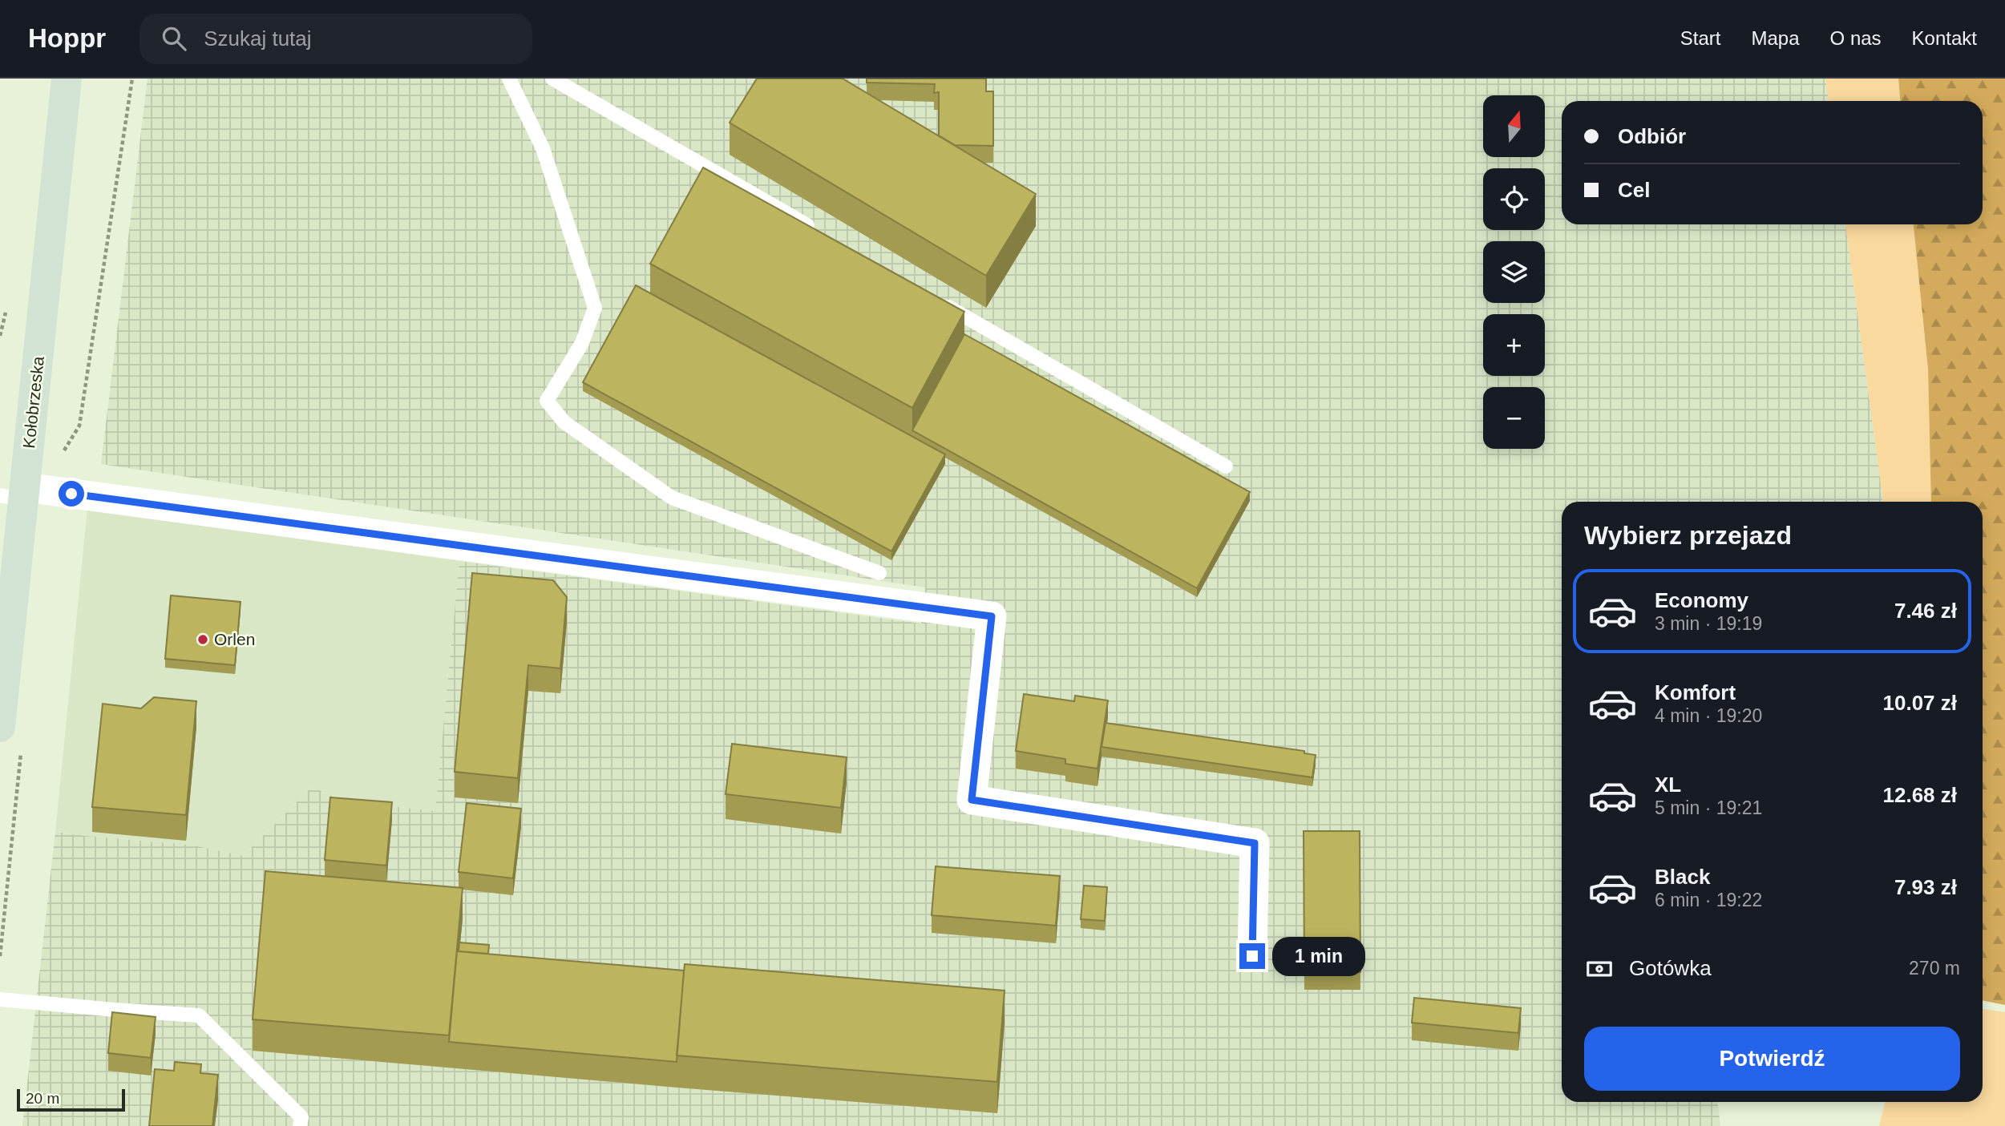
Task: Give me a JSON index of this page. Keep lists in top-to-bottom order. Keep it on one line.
{"streets":{"main road":["Kołobrzeska"]},"places":["Orlen"],"scale_bar":"20 m","north":"top","page":{"header":"Hoppr","search":"Szukaj tutaj","nav":["Start","Mapa","O nas","Kontakt"],"map_buttons":["+","−"],"banner":["Odbiór","Cel"],"heading":"Wybierz przejazd","list":[{"name":"Economy","note":"3 min · 19:19","value":"7.46 zł"},{"name":"Komfort","note":"4 min · 19:20","value":"10.07 zł"},{"name":"XL","note":"5 min · 19:21","value":"12.68 zł"},{"name":"Black","note":"6 min · 19:22","value":"7.93 zł"}],"bubble":"1 min","pay":["Gotówka","270 m"],"buttons":"Potwierdź","scale":"20 m"}}
